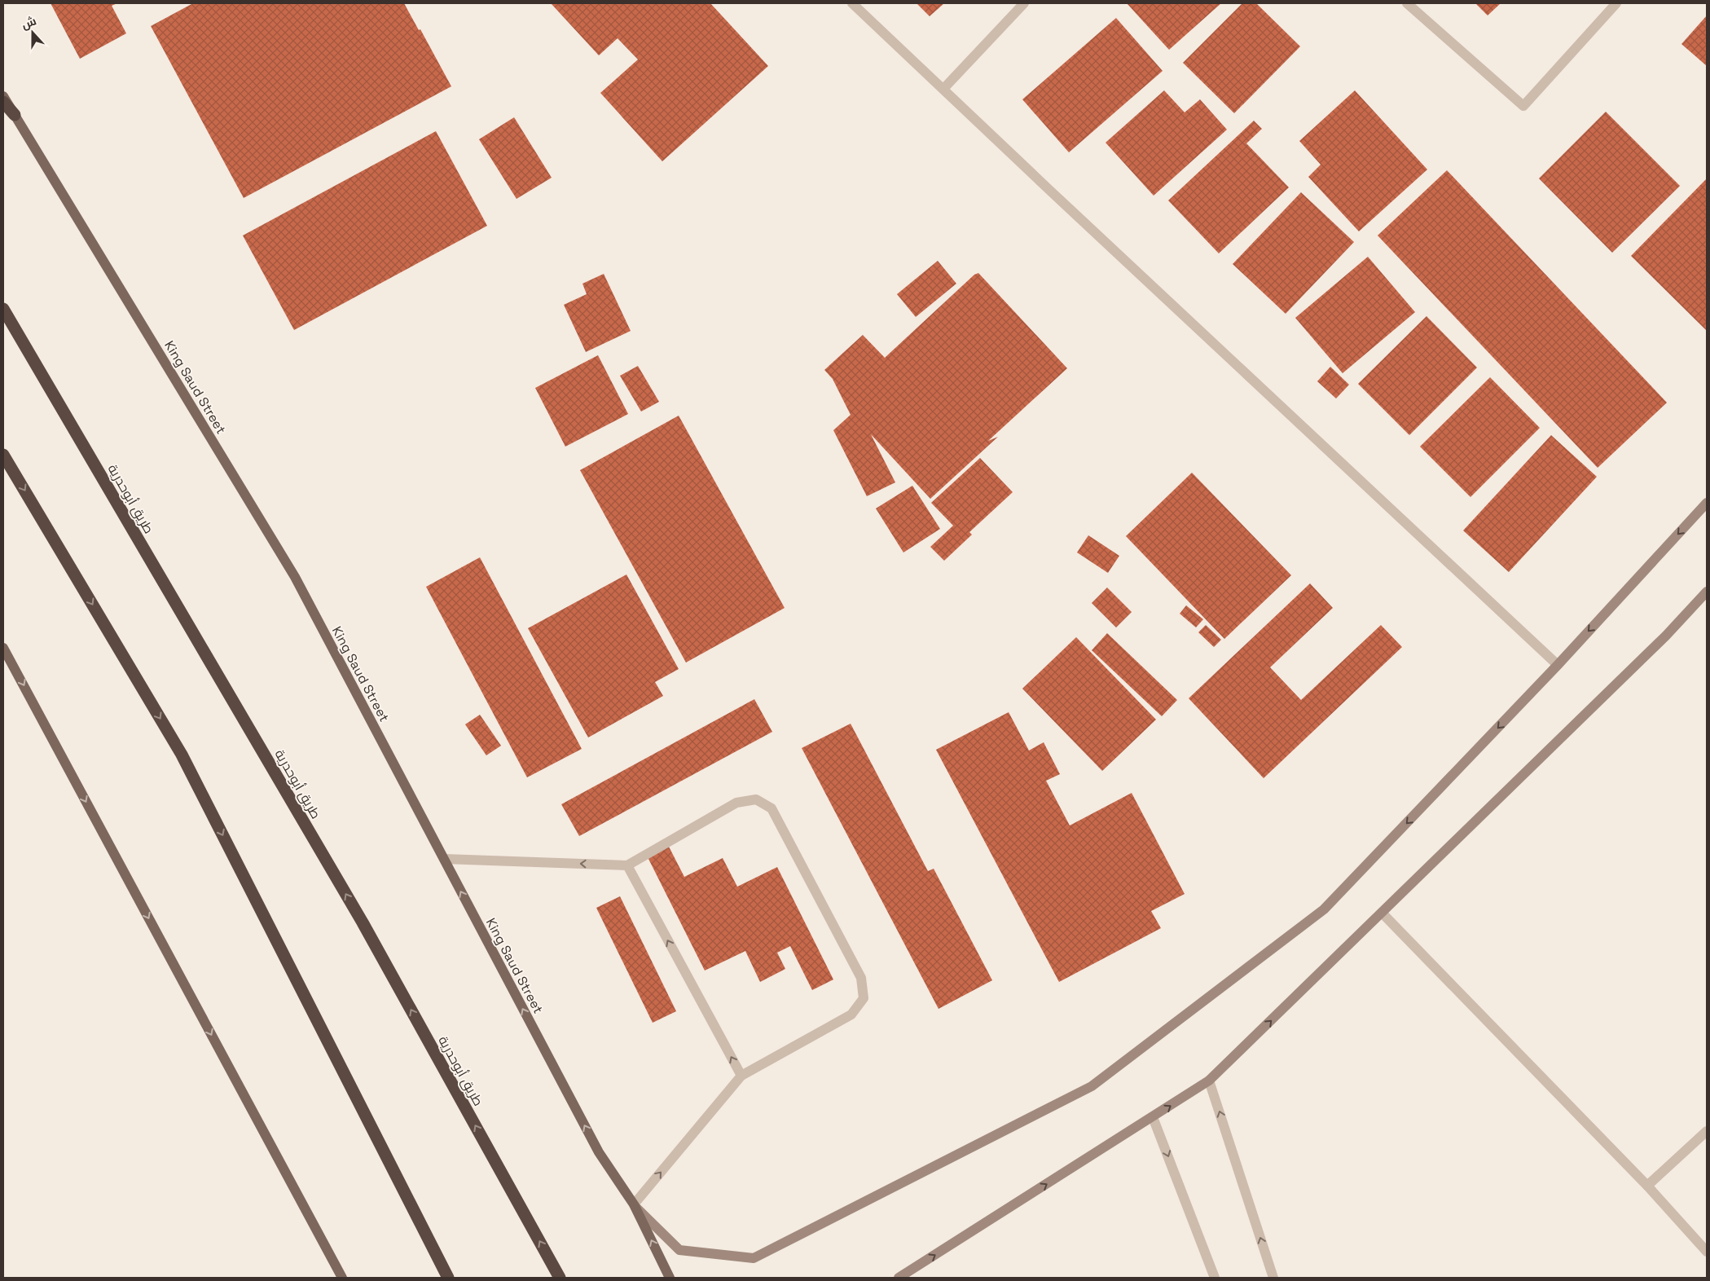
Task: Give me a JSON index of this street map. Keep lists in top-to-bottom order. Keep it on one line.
{"streets":{"highway":["طريق أبوحدرية"],"main road":["King Saud Street"]},"one_way":["King Saud Street"],"north":"top"}
